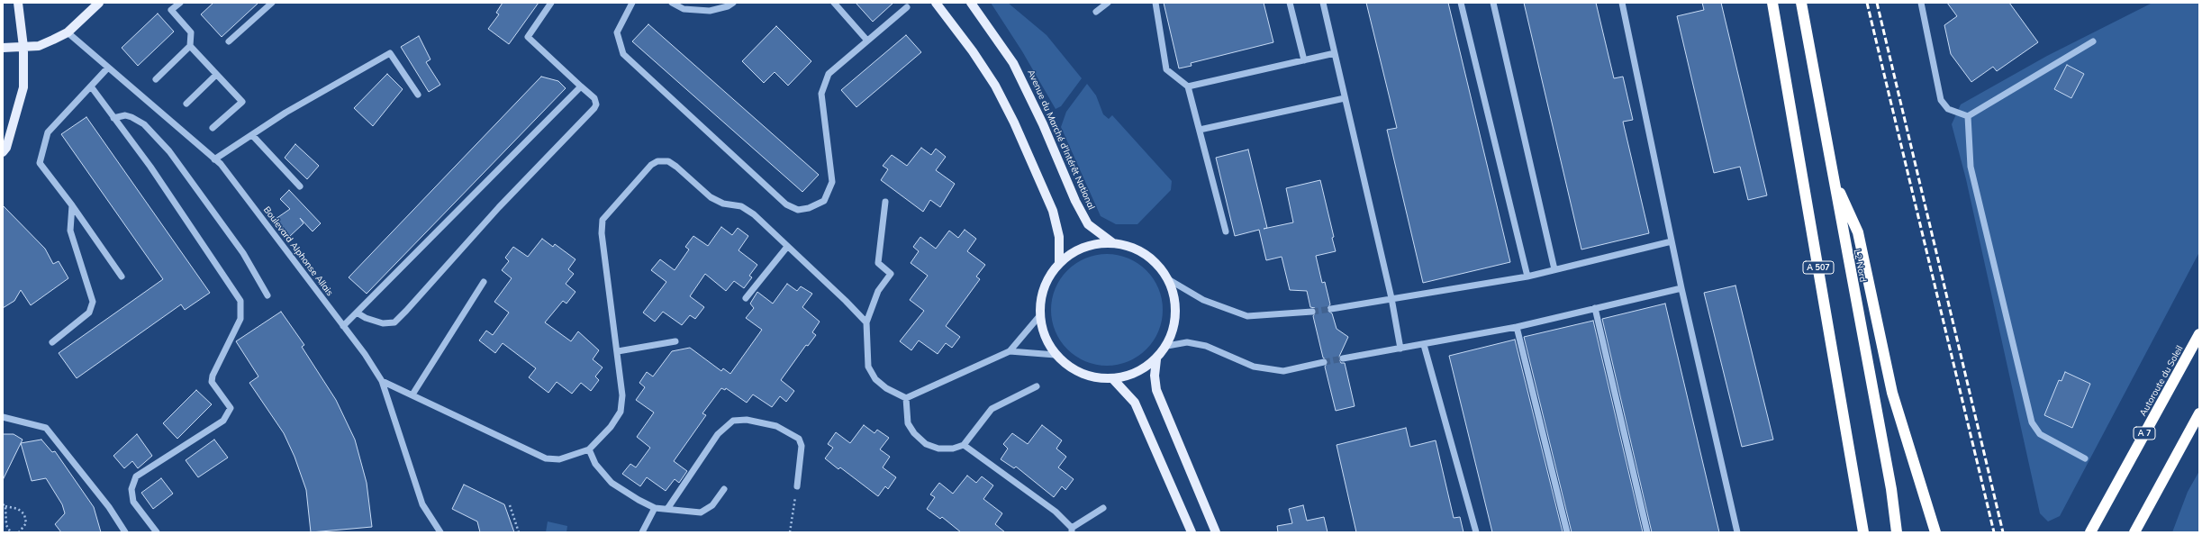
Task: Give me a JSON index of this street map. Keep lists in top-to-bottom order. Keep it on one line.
{"streets":{"highway":["L2 Nord","A 507","Autoroute du Soleil","A 7"],"main road":["Avenue du Marché d'Intérêt National"],"street":["Boulevard Alphonse Allais"]}}
